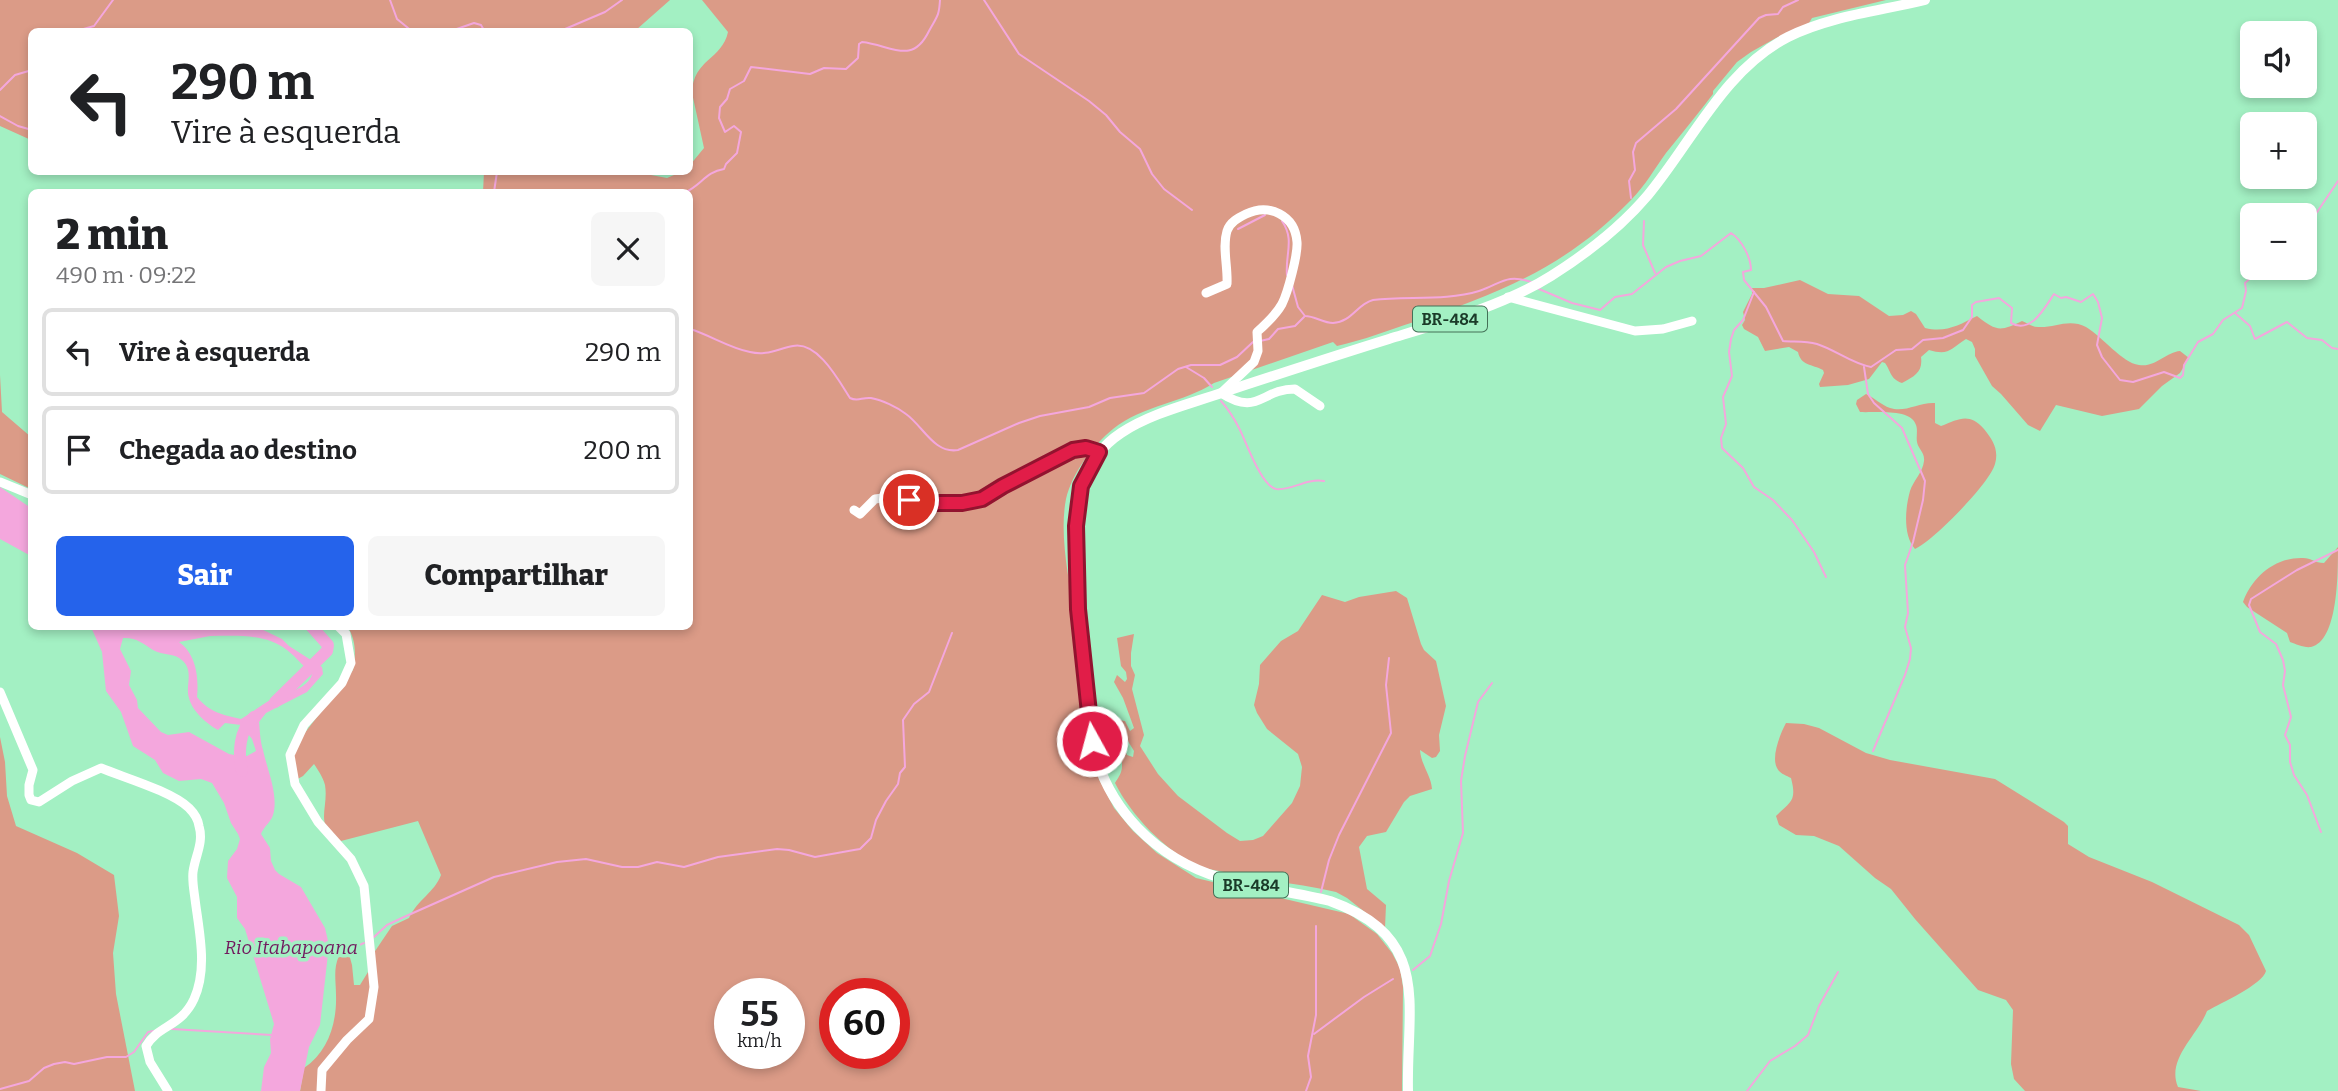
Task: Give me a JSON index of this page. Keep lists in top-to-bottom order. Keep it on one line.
{"streets":{"main road":["BR-484"]},"water":["Rio Itabapoana"],"page":{"map_buttons":["+","−"],"turn":["290 m","Vire à esquerda"],"heading":["2 min","490 m · 09:22"],"list":[{"name":"Vire à esquerda","value":"290 m"},{"name":"Chegada ao destino","value":"200 m"}],"buttons":["Sair","Compartilhar"],"speed":"55 km/h","limit":"60"}}
